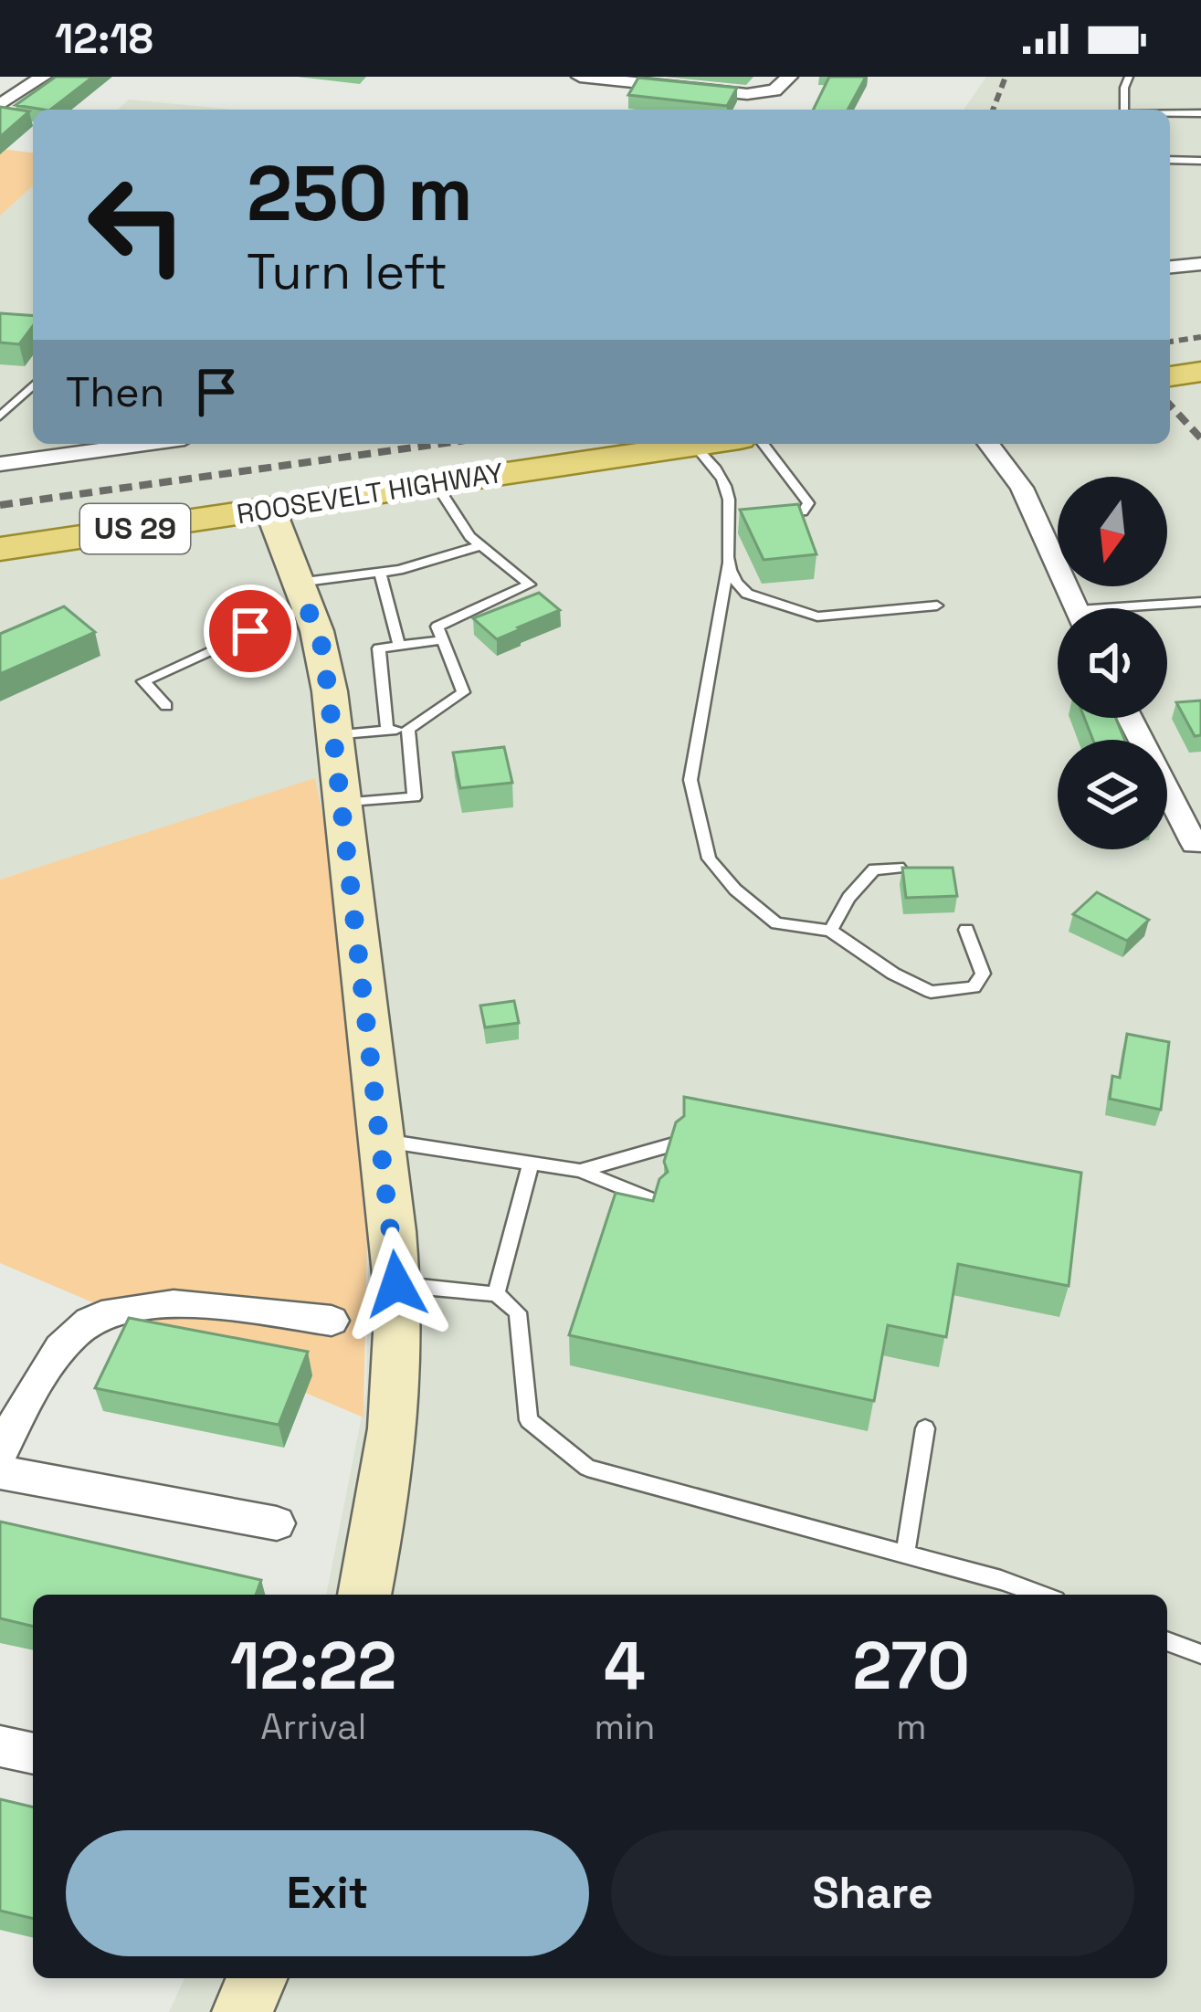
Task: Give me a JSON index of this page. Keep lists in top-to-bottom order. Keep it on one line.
{"streets":{"main road":["ROOSEVELT HIGHWAY","US 29"]},"north":"bottom","page":{"status":"12:18","turn":["250 m","Turn left"],"then":"Then","eta":["12:22","Arrival","4","min","270","m"],"buttons":["Exit","Share"]}}
